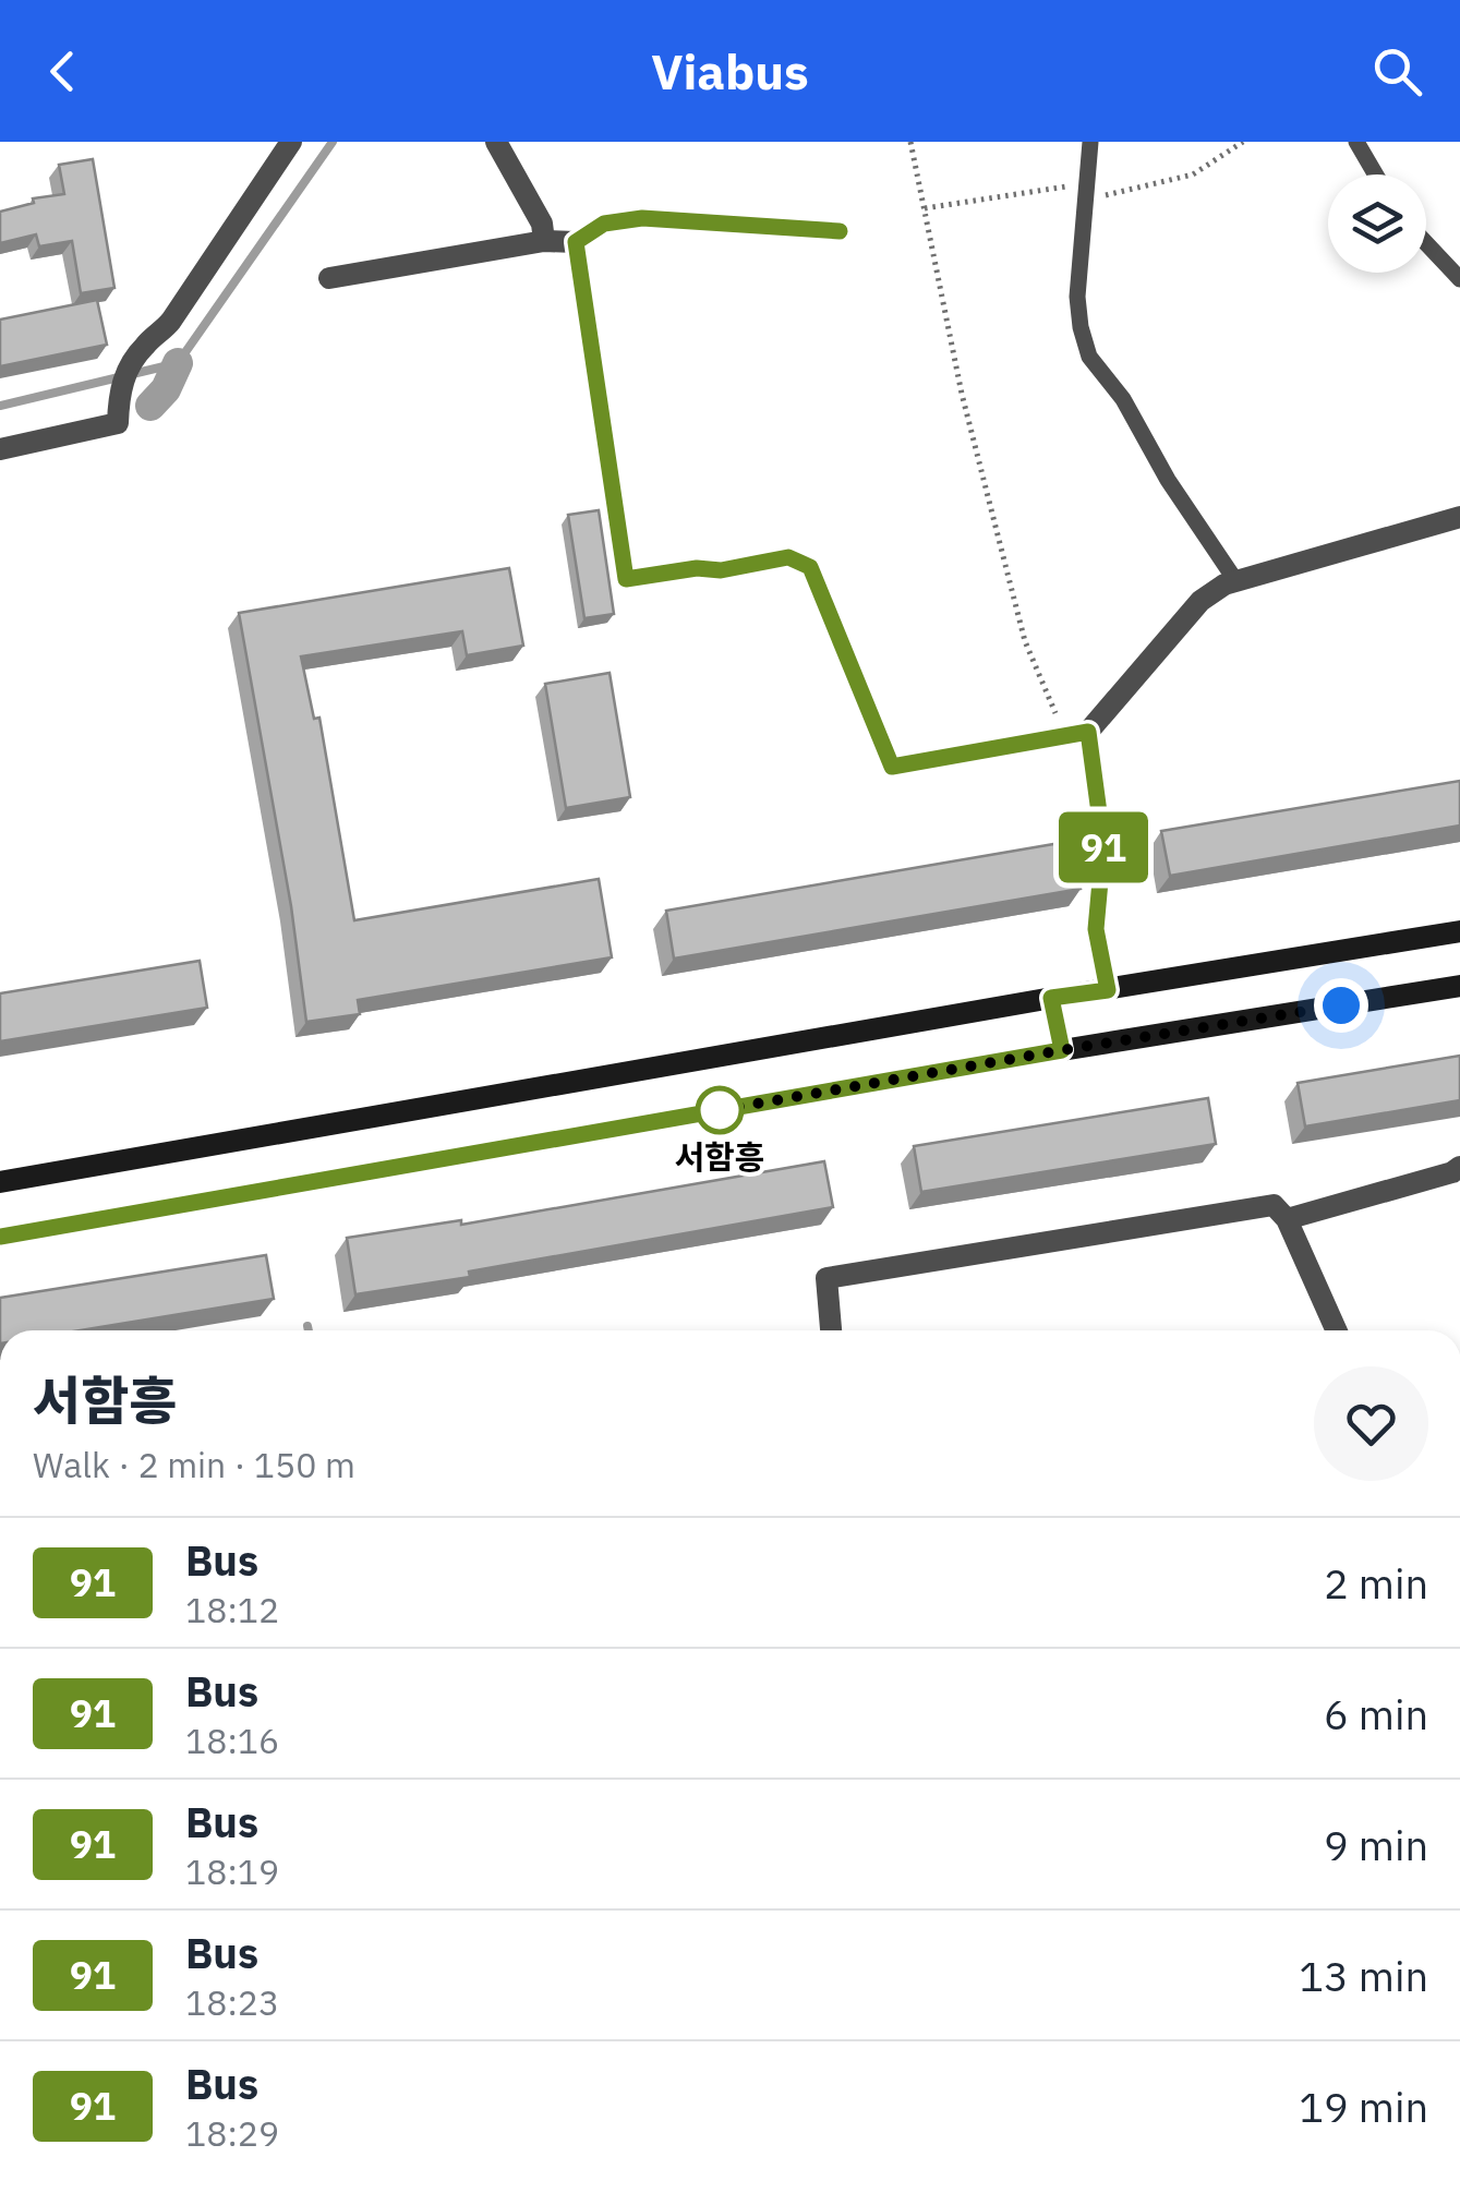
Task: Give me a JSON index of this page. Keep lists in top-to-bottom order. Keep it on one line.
{"places":["서함흥"],"lines":["bus line 91"],"page":{"header":"Viabus","on_map":"91","heading":["서함흥","Walk · 2 min · 150 m"],"list":[{"mark":"91","name":"Bus","note":"18:12","value":"2 min"},{"mark":"91","name":"Bus","note":"18:16","value":"6 min"},{"mark":"91","name":"Bus","note":"18:19","value":"9 min"},{"mark":"91","name":"Bus","note":"18:23","value":"13 min"},{"mark":"91","name":"Bus","note":"18:29","value":"19 min"}]}}
